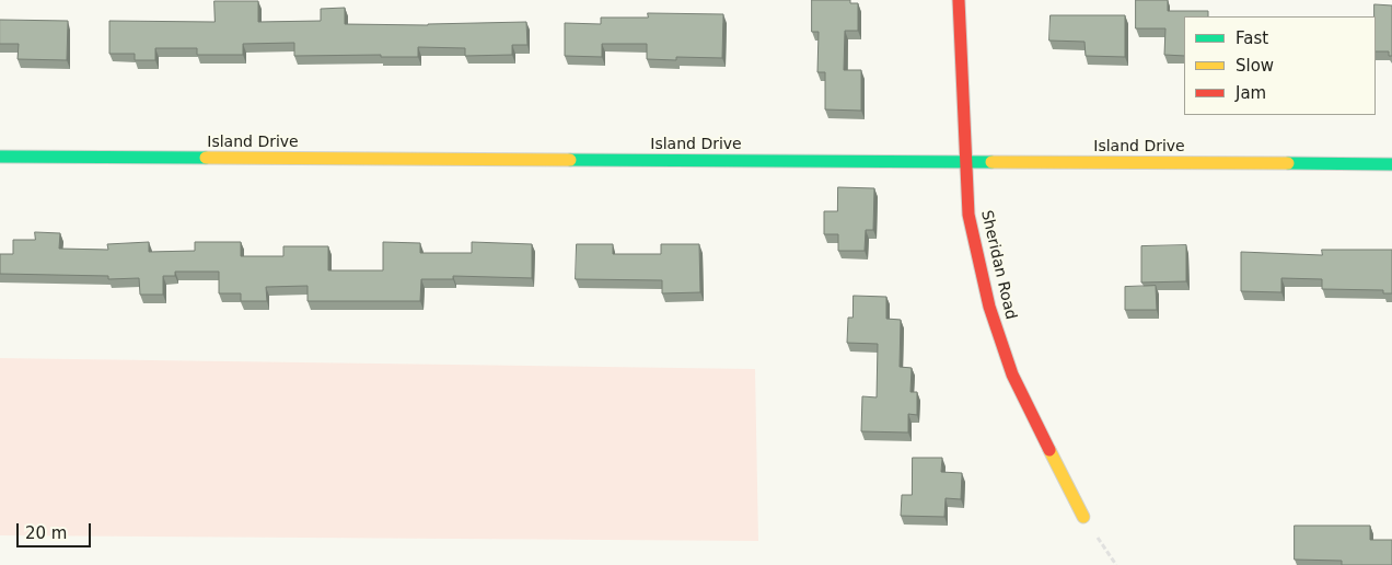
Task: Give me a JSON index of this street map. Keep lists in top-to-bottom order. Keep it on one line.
{"streets":{"street":["Island Drive","Sheridan Road"]},"crossings":[["Island Drive","Sheridan Road"]],"legend":["Fast","Slow","Jam"],"scale_bar":"20 m"}
